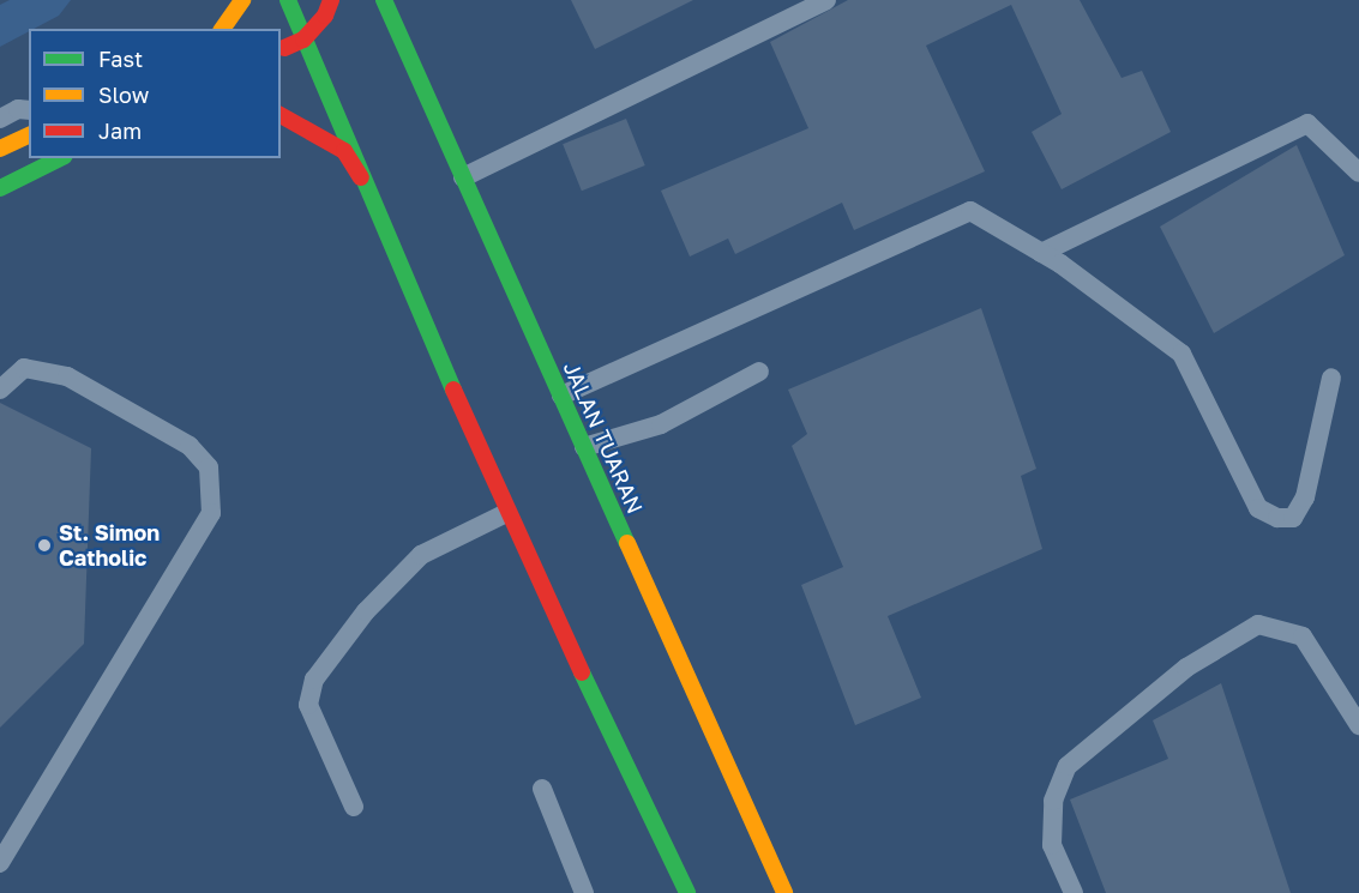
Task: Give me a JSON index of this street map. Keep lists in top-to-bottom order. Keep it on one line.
{"streets":{"main road":["JALAN TUARAN"]},"places":["St. Simon Catholic"],"legend":["Fast","Slow","Jam"]}
